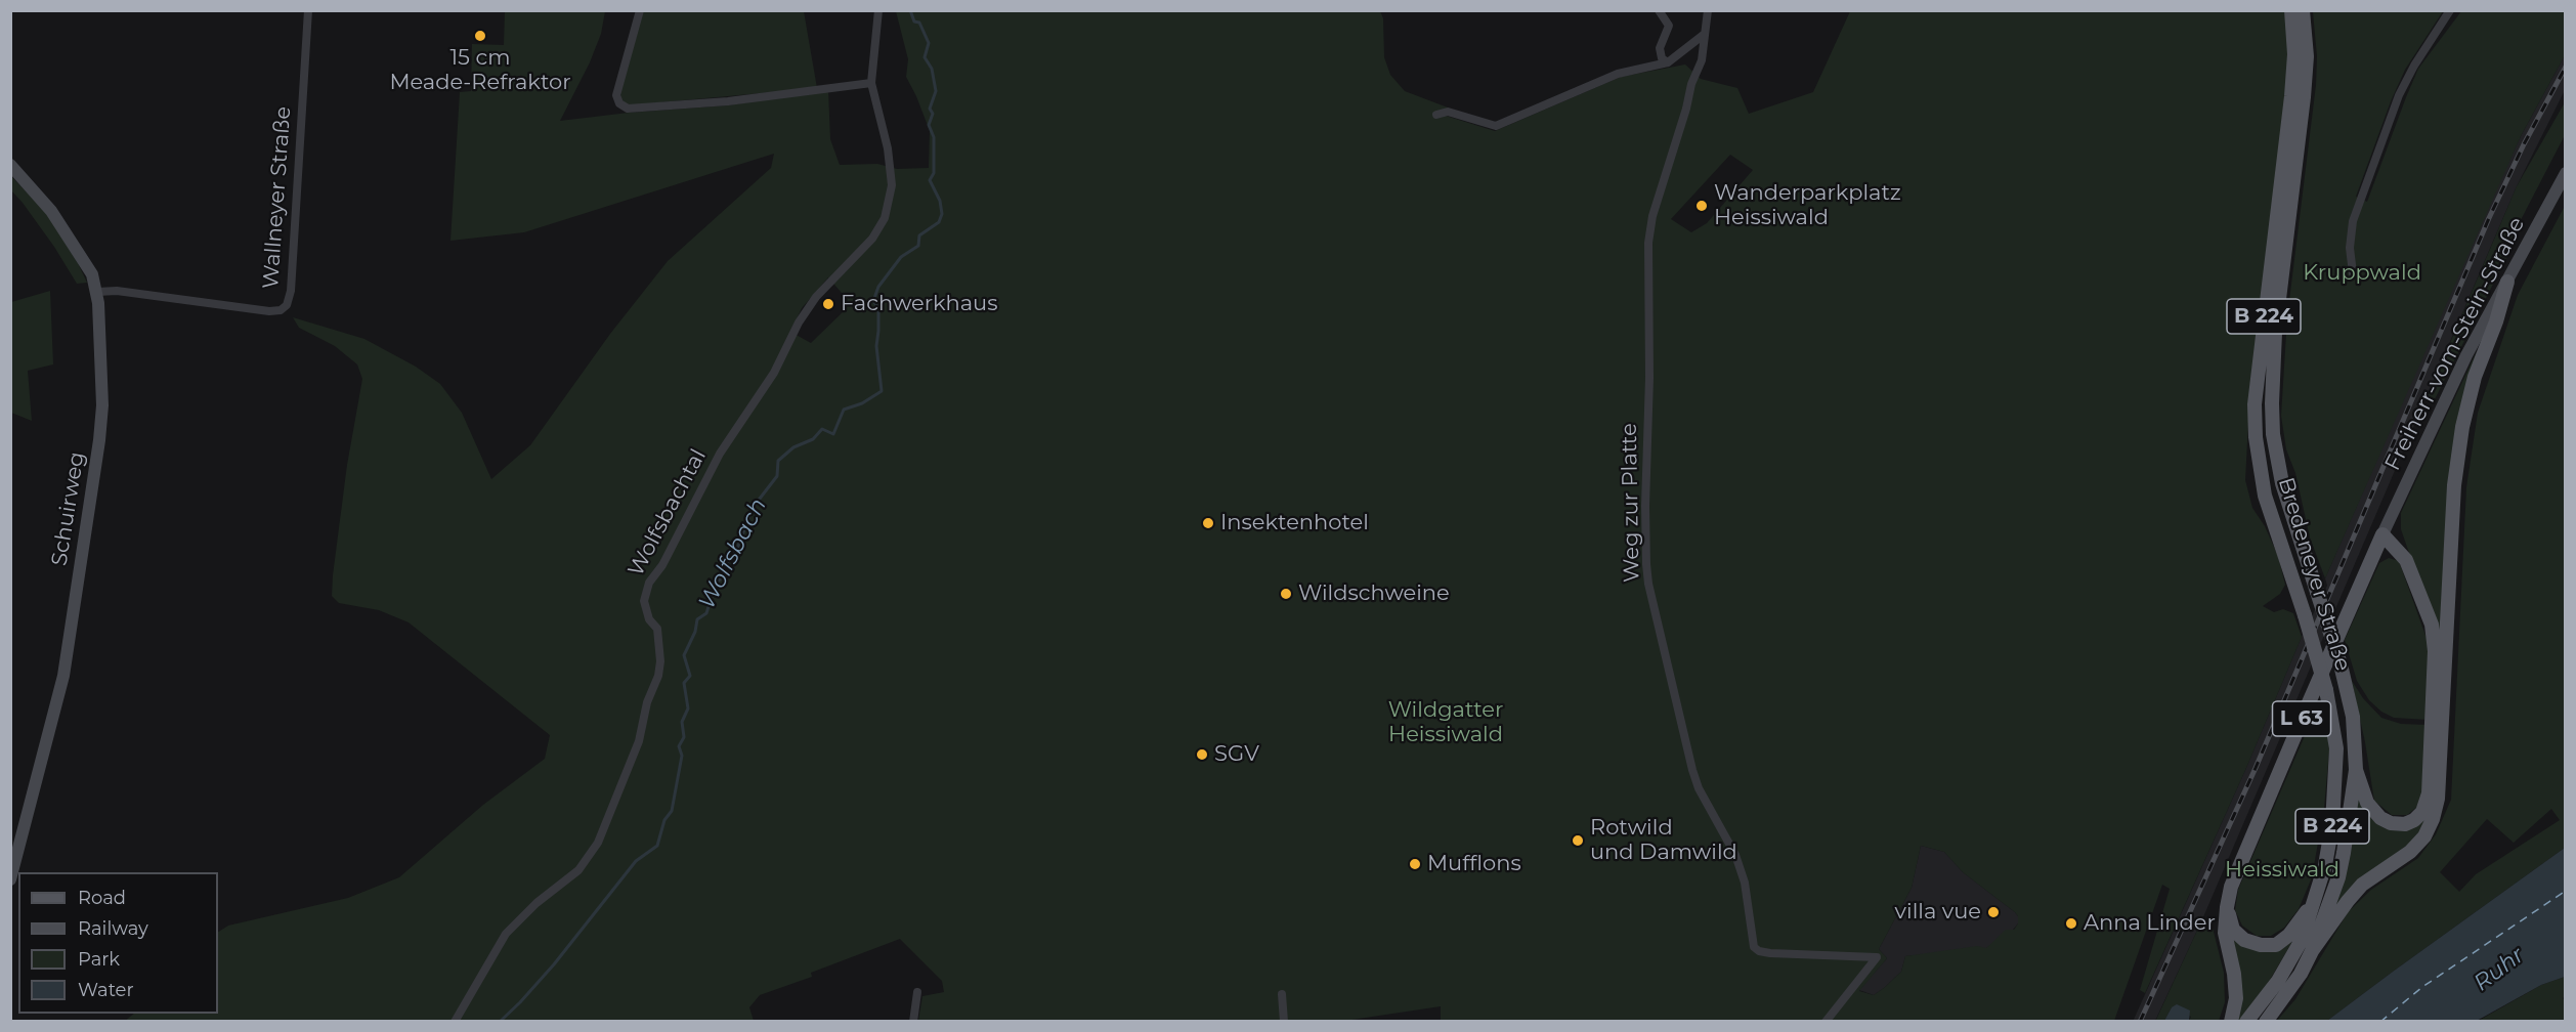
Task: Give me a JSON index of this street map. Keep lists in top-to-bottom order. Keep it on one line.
{"streets":{"main road":["B 224","Freiherr-vom-Stein-Straße","Schuirweg","Bredeneyer Straße","L 63"],"street":["Wallneyer Straße","Weg zur Platte","Wolfsbachtal"]},"crossings":[["Wallneyer Straße","Schuirweg"],["Freiherr-vom-Stein-Straße","L 63"]],"water":["Wolfsbach","Ruhr"],"parks":["Kruppwald","Wildgatter Heissiwald","Heissiwald"],"places":["15 cm Meade-Refraktor","Wanderparkplatz Heissiwald","Fachwerkhaus","Insektenhotel","Wildschweine","SGV","Rotwild und Damwild","Mufflons","villa vue","Anna Linder"],"legend":["Road","Railway","Park","Water"]}
